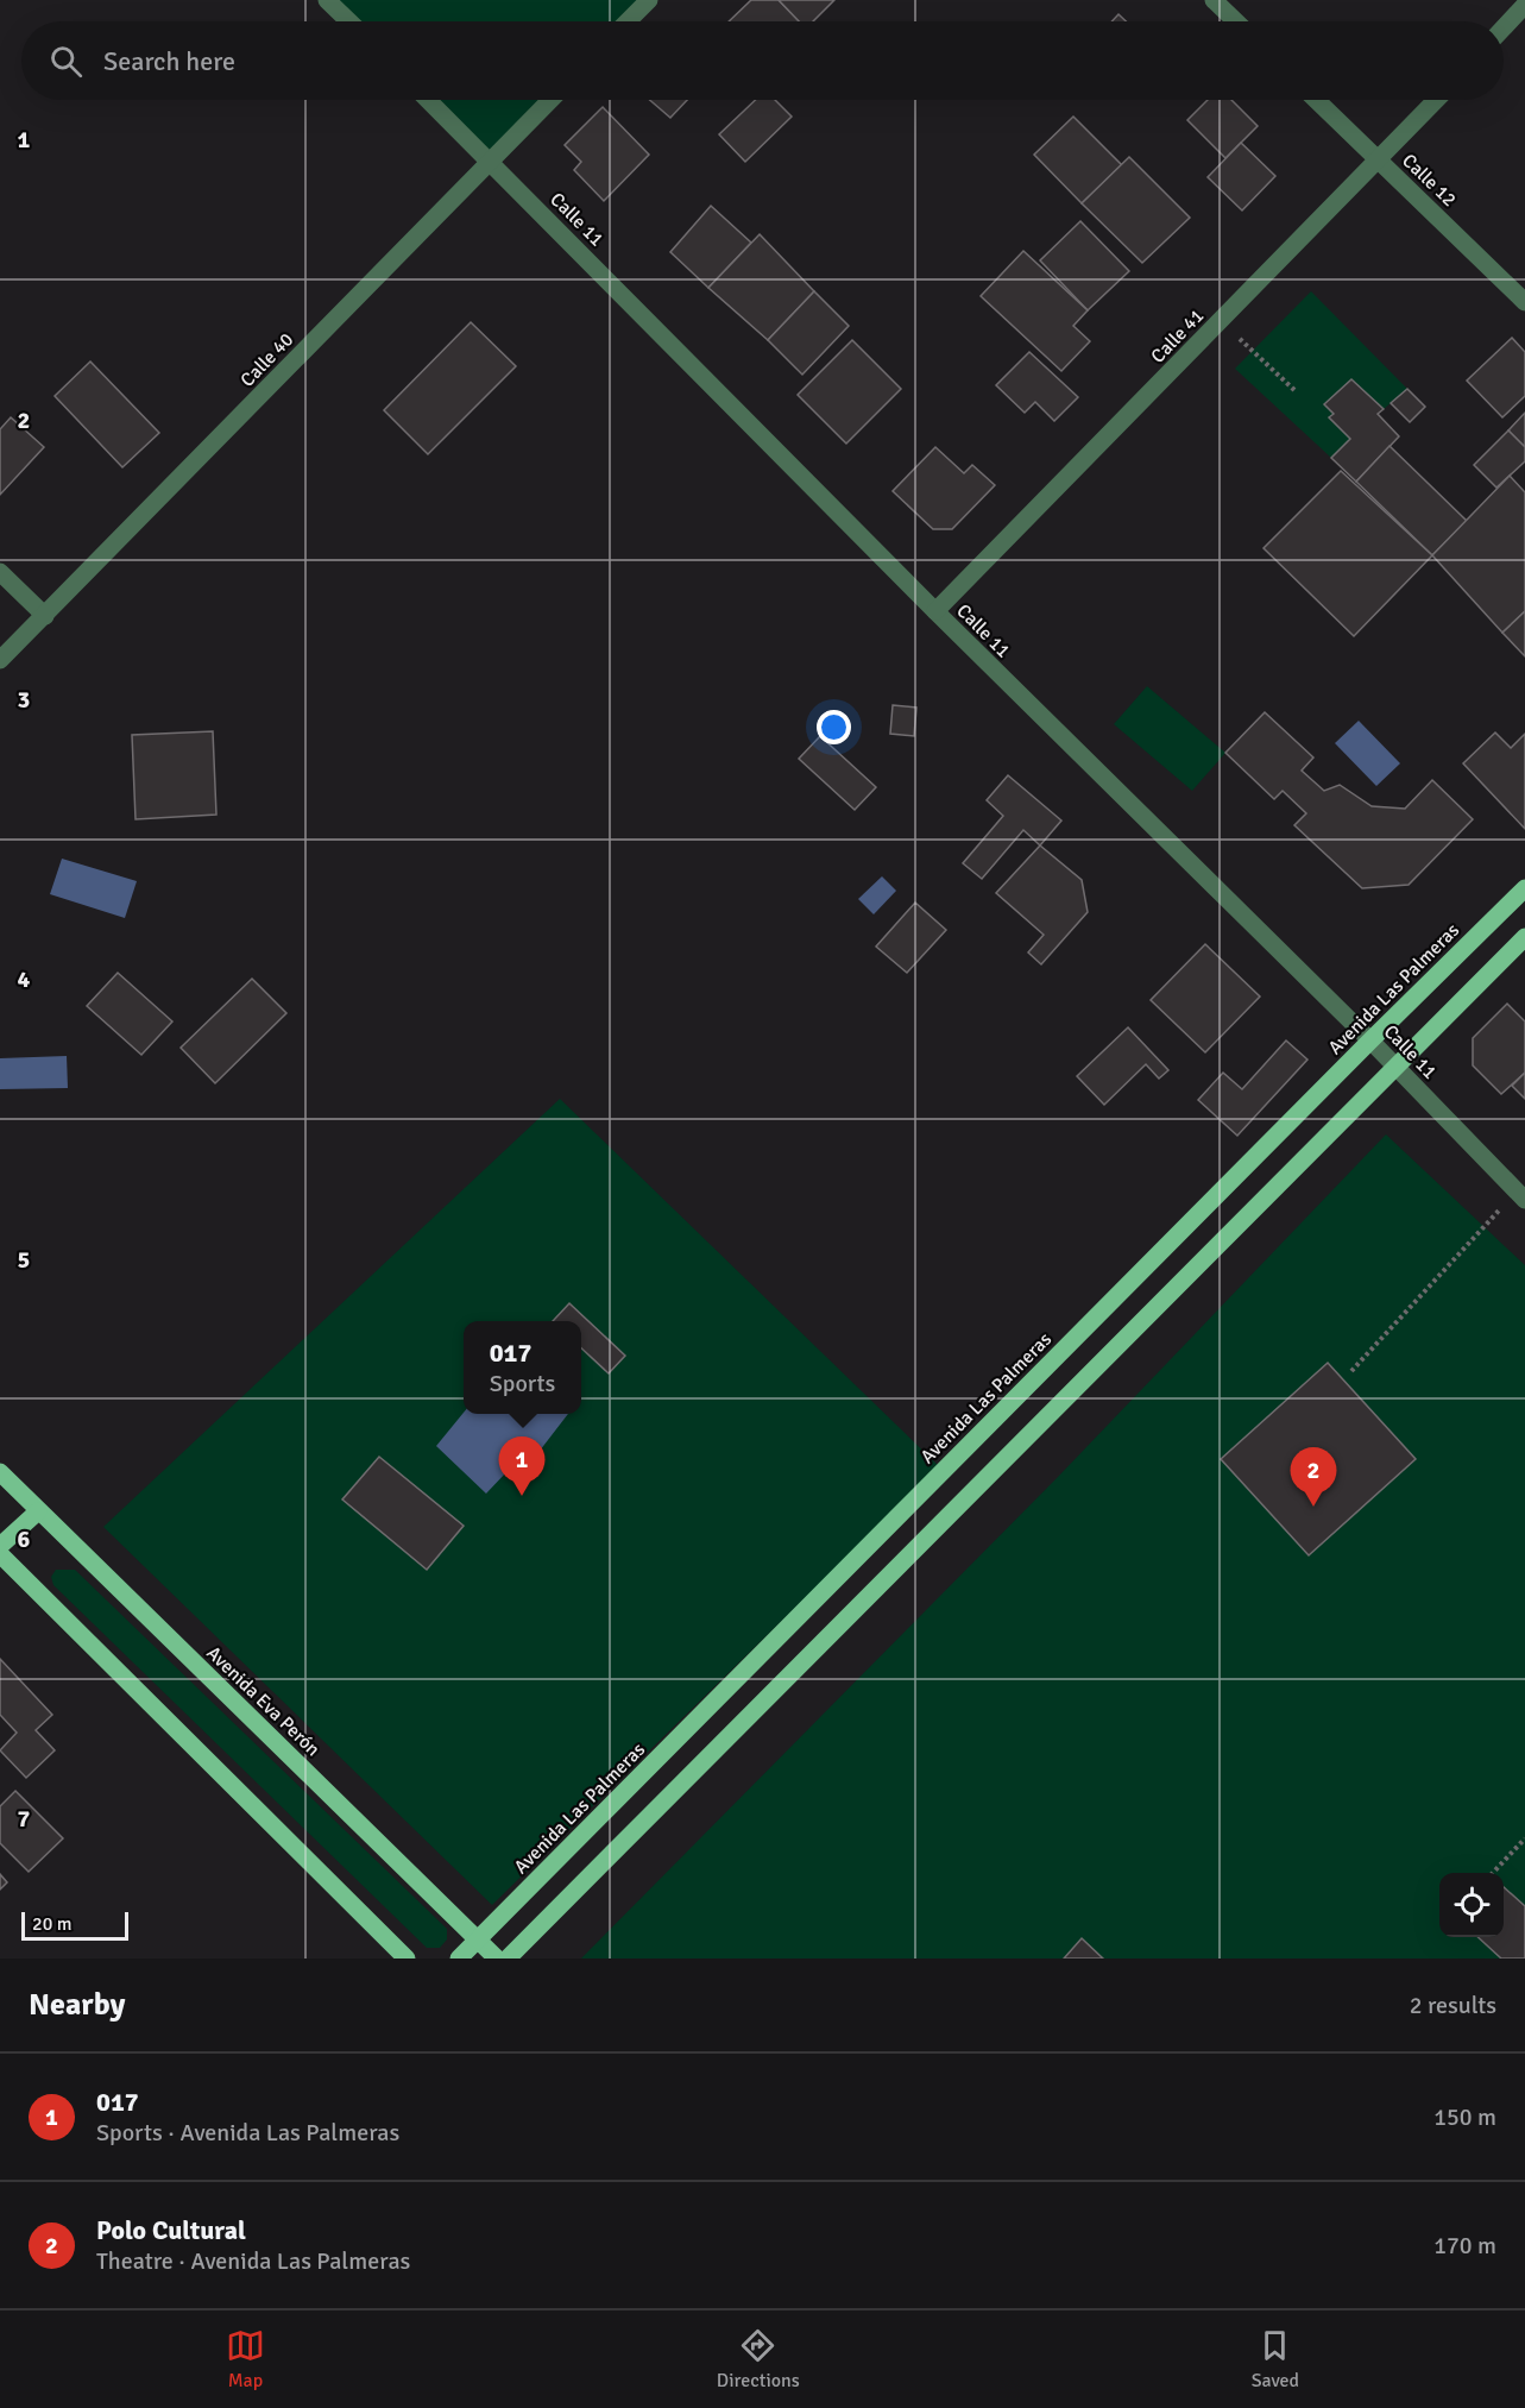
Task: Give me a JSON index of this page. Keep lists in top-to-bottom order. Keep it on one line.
{"streets":{"main road":["Avenida Las Palmeras","Avenida Eva Perón"],"street":["Calle 12","Calle 11","Calle 41","Calle 40"]},"crossings":[["Calle 12","Calle 41"],["Calle 11","Calle 41"],["Calle 11","Calle 40"],["Calle 11","Avenida Las Palmeras"],["Avenida Las Palmeras","Avenida Eva Perón"]],"scale_bar":"20 m","page":{"search":"Search here","popup":["017","Sports"],"pins":["1","2"],"scale":"20 m","heading":["Nearby","2 results"],"list":[{"mark":"1","name":"017","note":"Sports · Avenida Las Palmeras","value":"150 m"},{"mark":"2","name":"Polo Cultural","note":"Theatre · Avenida Las Palmeras","value":"170 m"}],"nav":["Map","Directions","Saved"]},"grid":{"rows":["1","2","3","4","5","6","7"]}}
